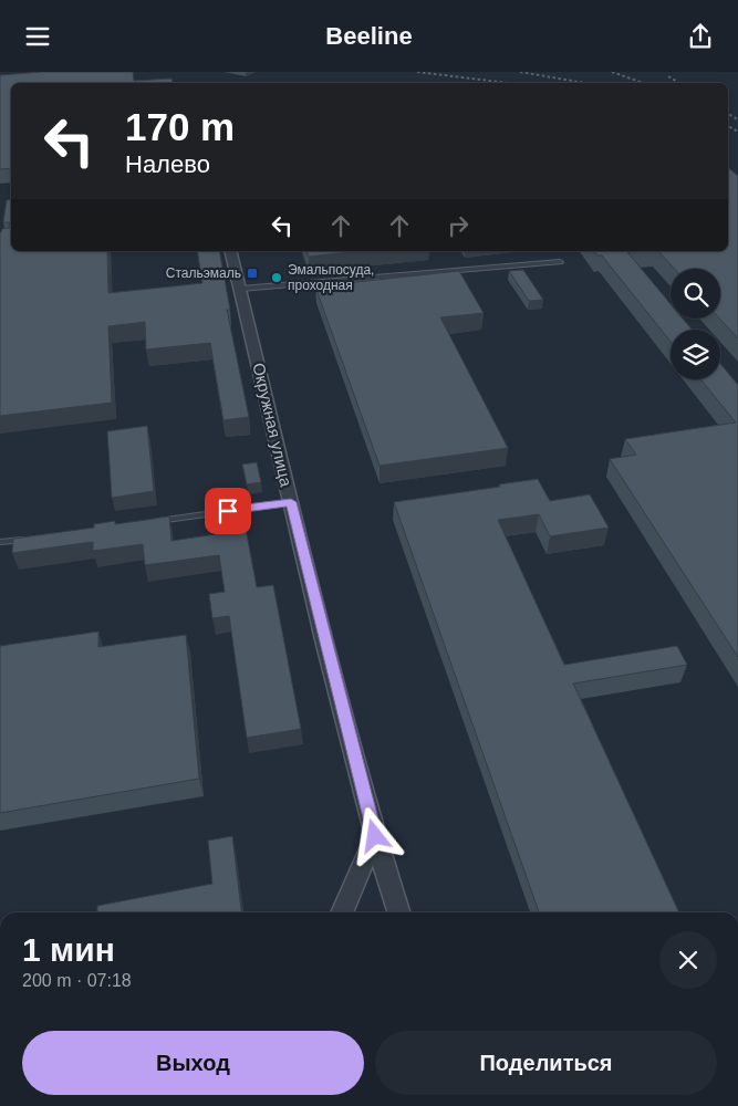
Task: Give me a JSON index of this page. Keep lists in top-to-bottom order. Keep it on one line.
{"streets":{"street":["Окружная улица"]},"places":{"transit":["Стальэмаль"],"other":["Эмальпосуда, проходная"]},"page":{"header":"Beeline","turn":["170 m","Налево"],"heading":["1 мин","200 m · 07:18"],"buttons":["Выход","Поделиться"]}}
